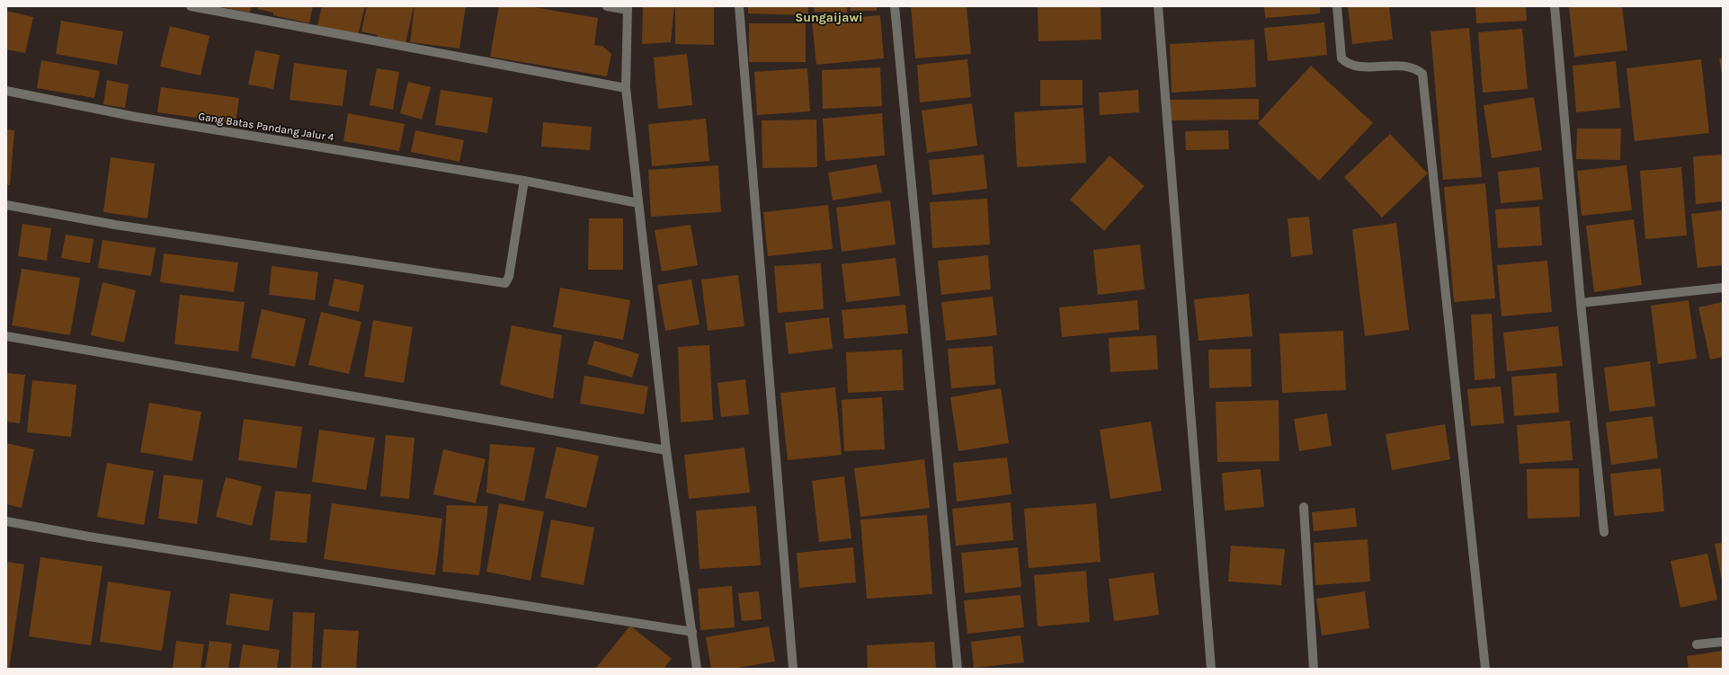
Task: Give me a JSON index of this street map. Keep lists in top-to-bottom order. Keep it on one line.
{"streets":{"street":["Gang Batas Pandang Jalur 4"]},"districts":["Sungaijawi"]}
